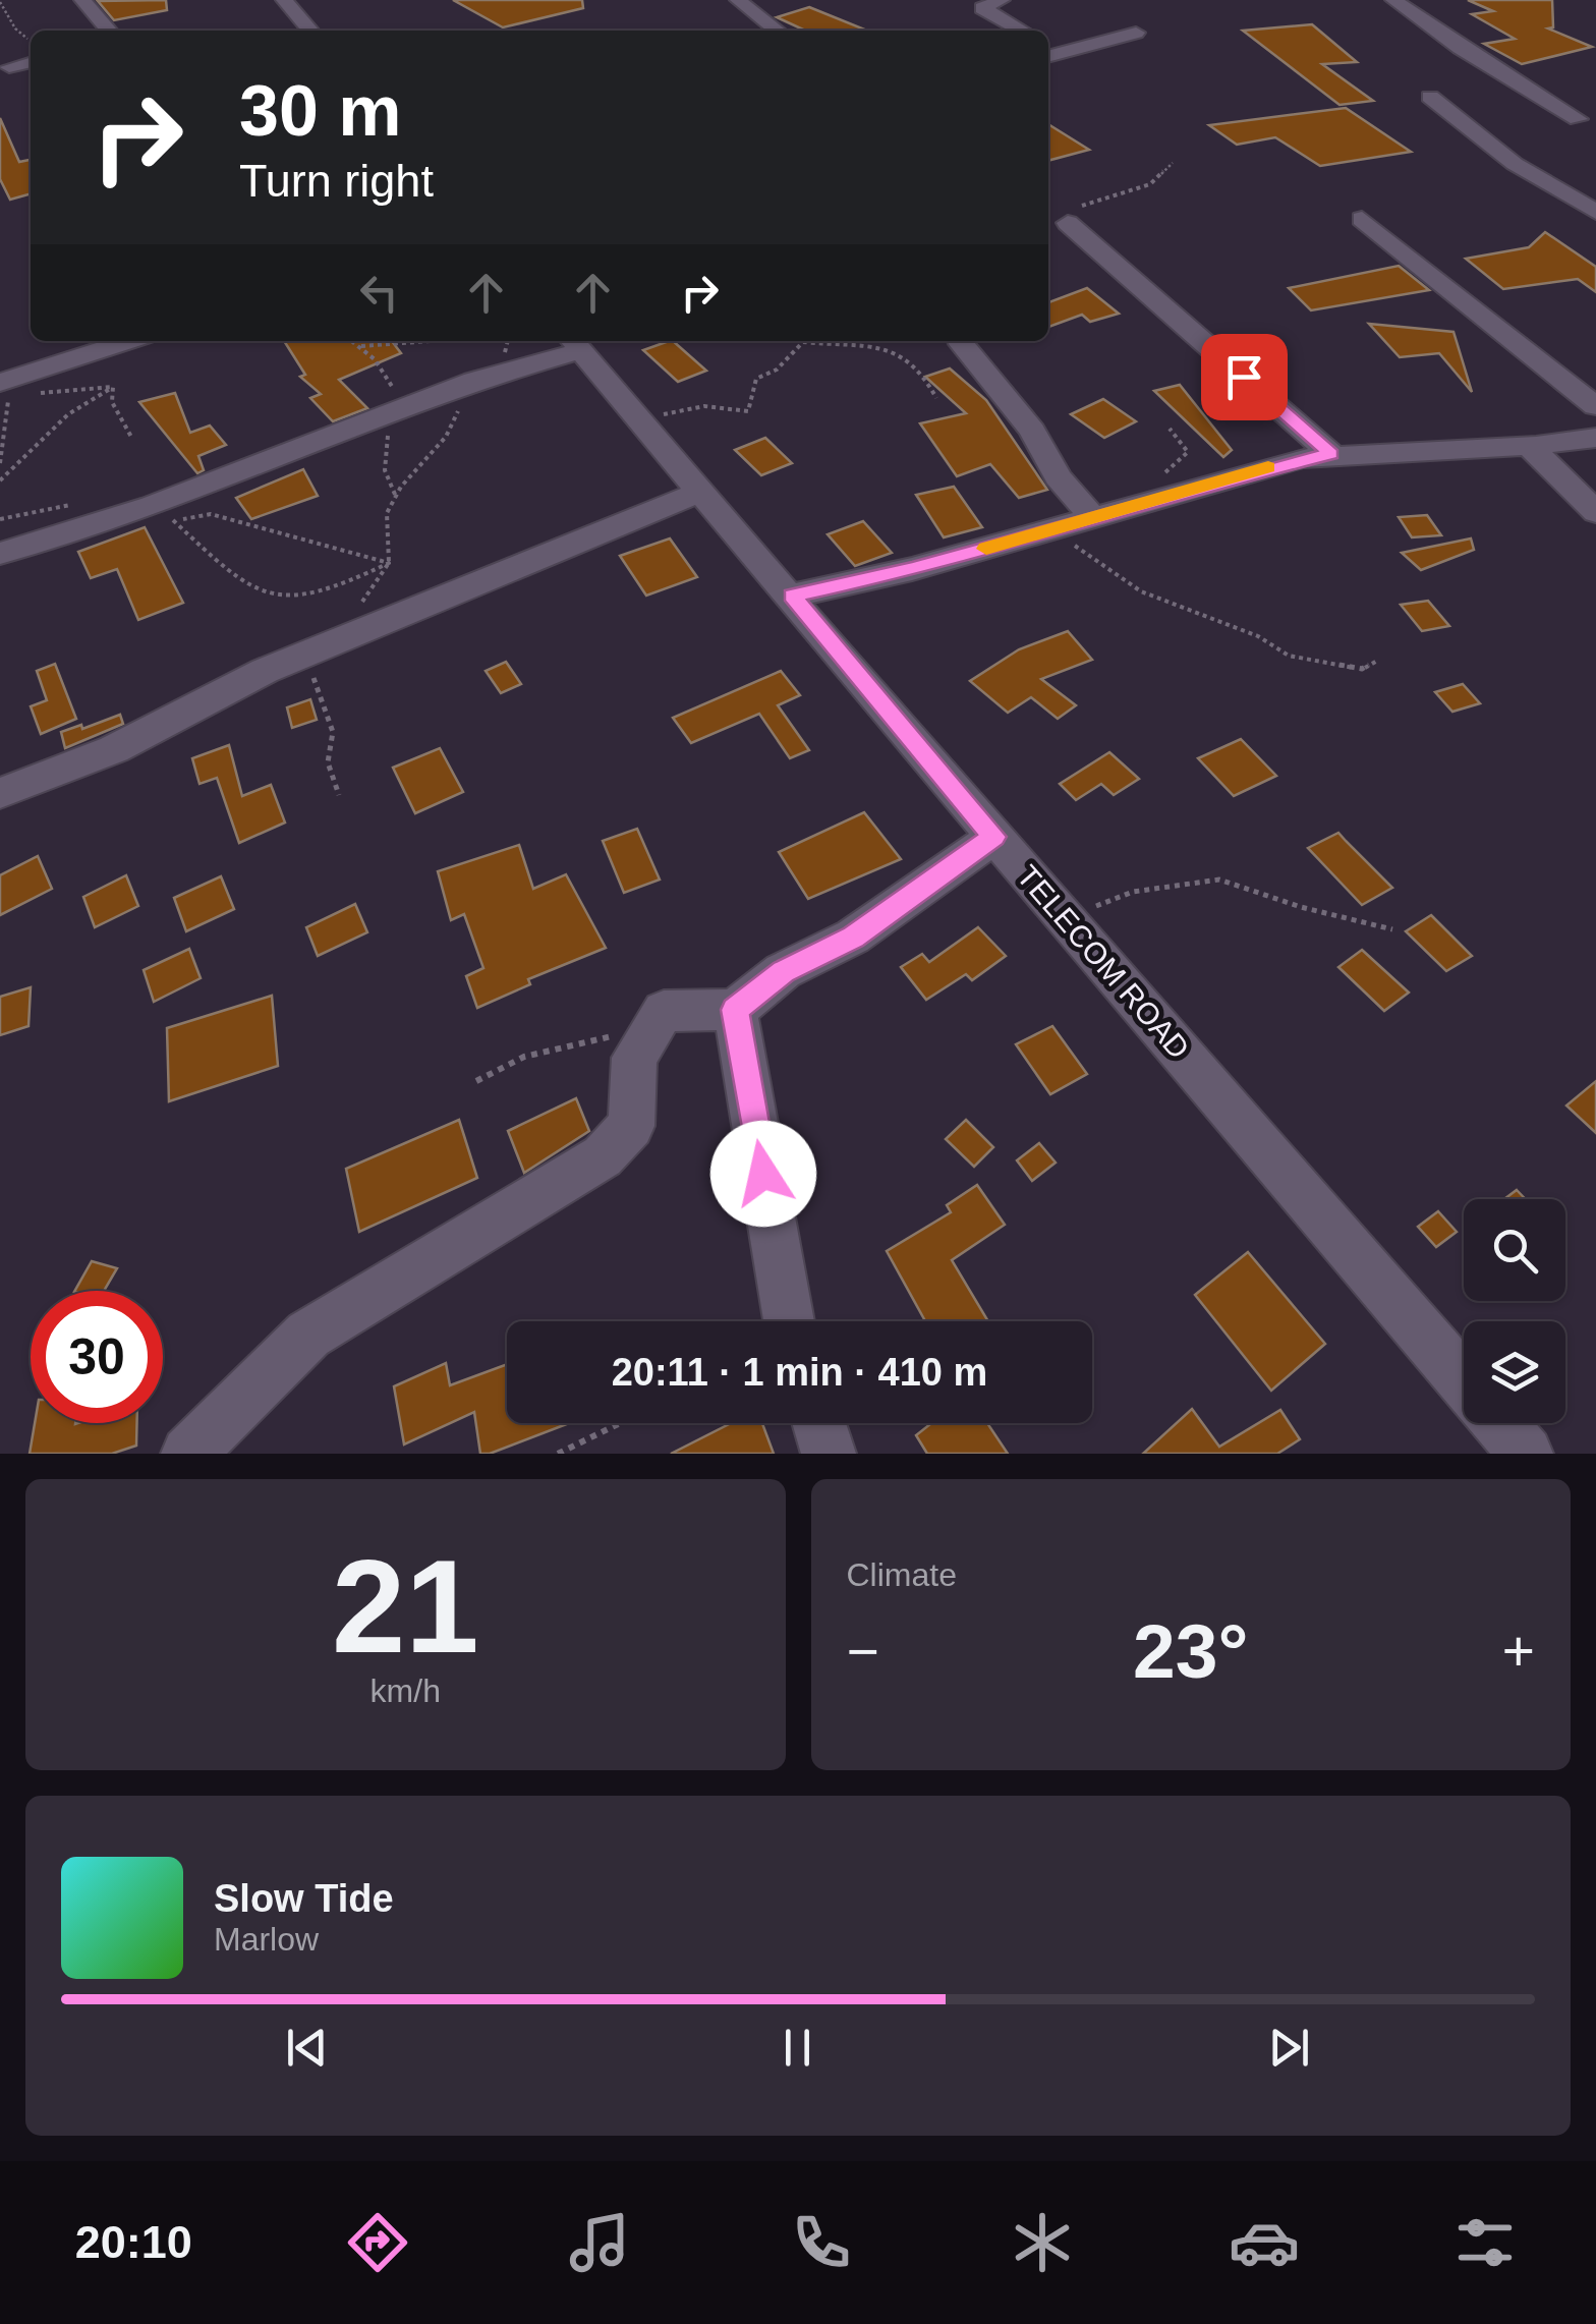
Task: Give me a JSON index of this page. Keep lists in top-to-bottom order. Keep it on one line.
{"streets":{"street":["TELECOM ROAD"]},"page":{"turn":["30 m","Turn right"],"limit":"30","trip":"20:11 · 1 min · 410 m","tile":[["21","km/h"],"Climate"],"heat":["−","23°","+"],"song":["Slow Tide","Marlow"],"tabs":"20:10"}}
